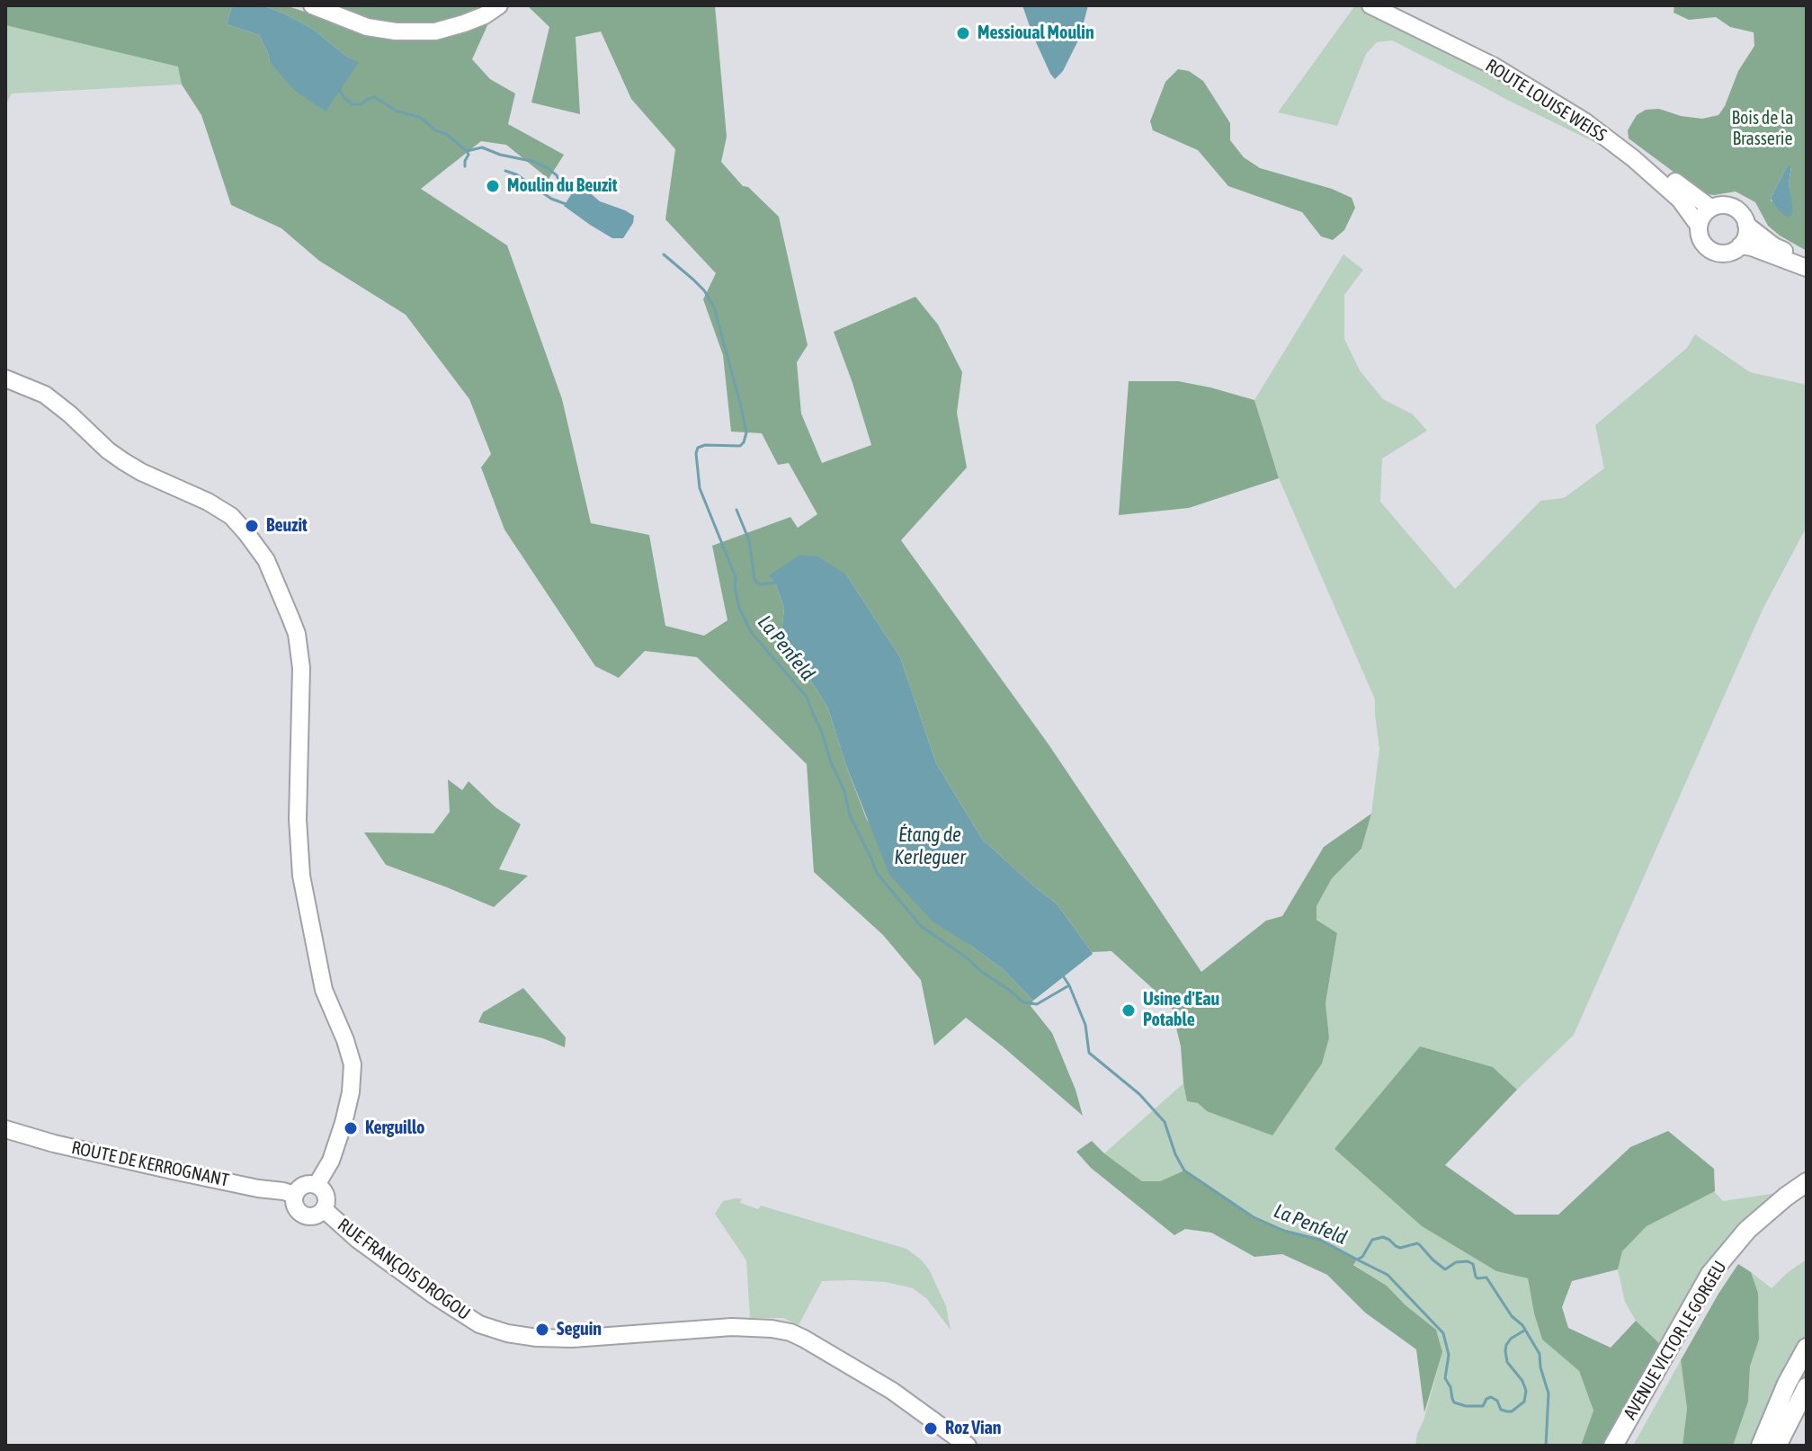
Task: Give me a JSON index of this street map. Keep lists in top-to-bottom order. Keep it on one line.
{"streets":{"main road":["AVENUE VICTOR LE GORGEU"],"street":["ROUTE LOUISE WEISS","ROUTE DE KERROGNANT","RUE FRANÇOIS DROGOU"]},"crossings":[["ROUTE DE KERROGNANT","RUE FRANÇOIS DROGOU"]],"water":["La Penfeld","Étang de Kerleguer"],"parks":["Bois de la Brasserie"],"places":["Messioual Moulin","Moulin du Beuzit","Beuzit","Usine d'Eau Potable","Kerguillo","Seguin","Roz Vian"]}
